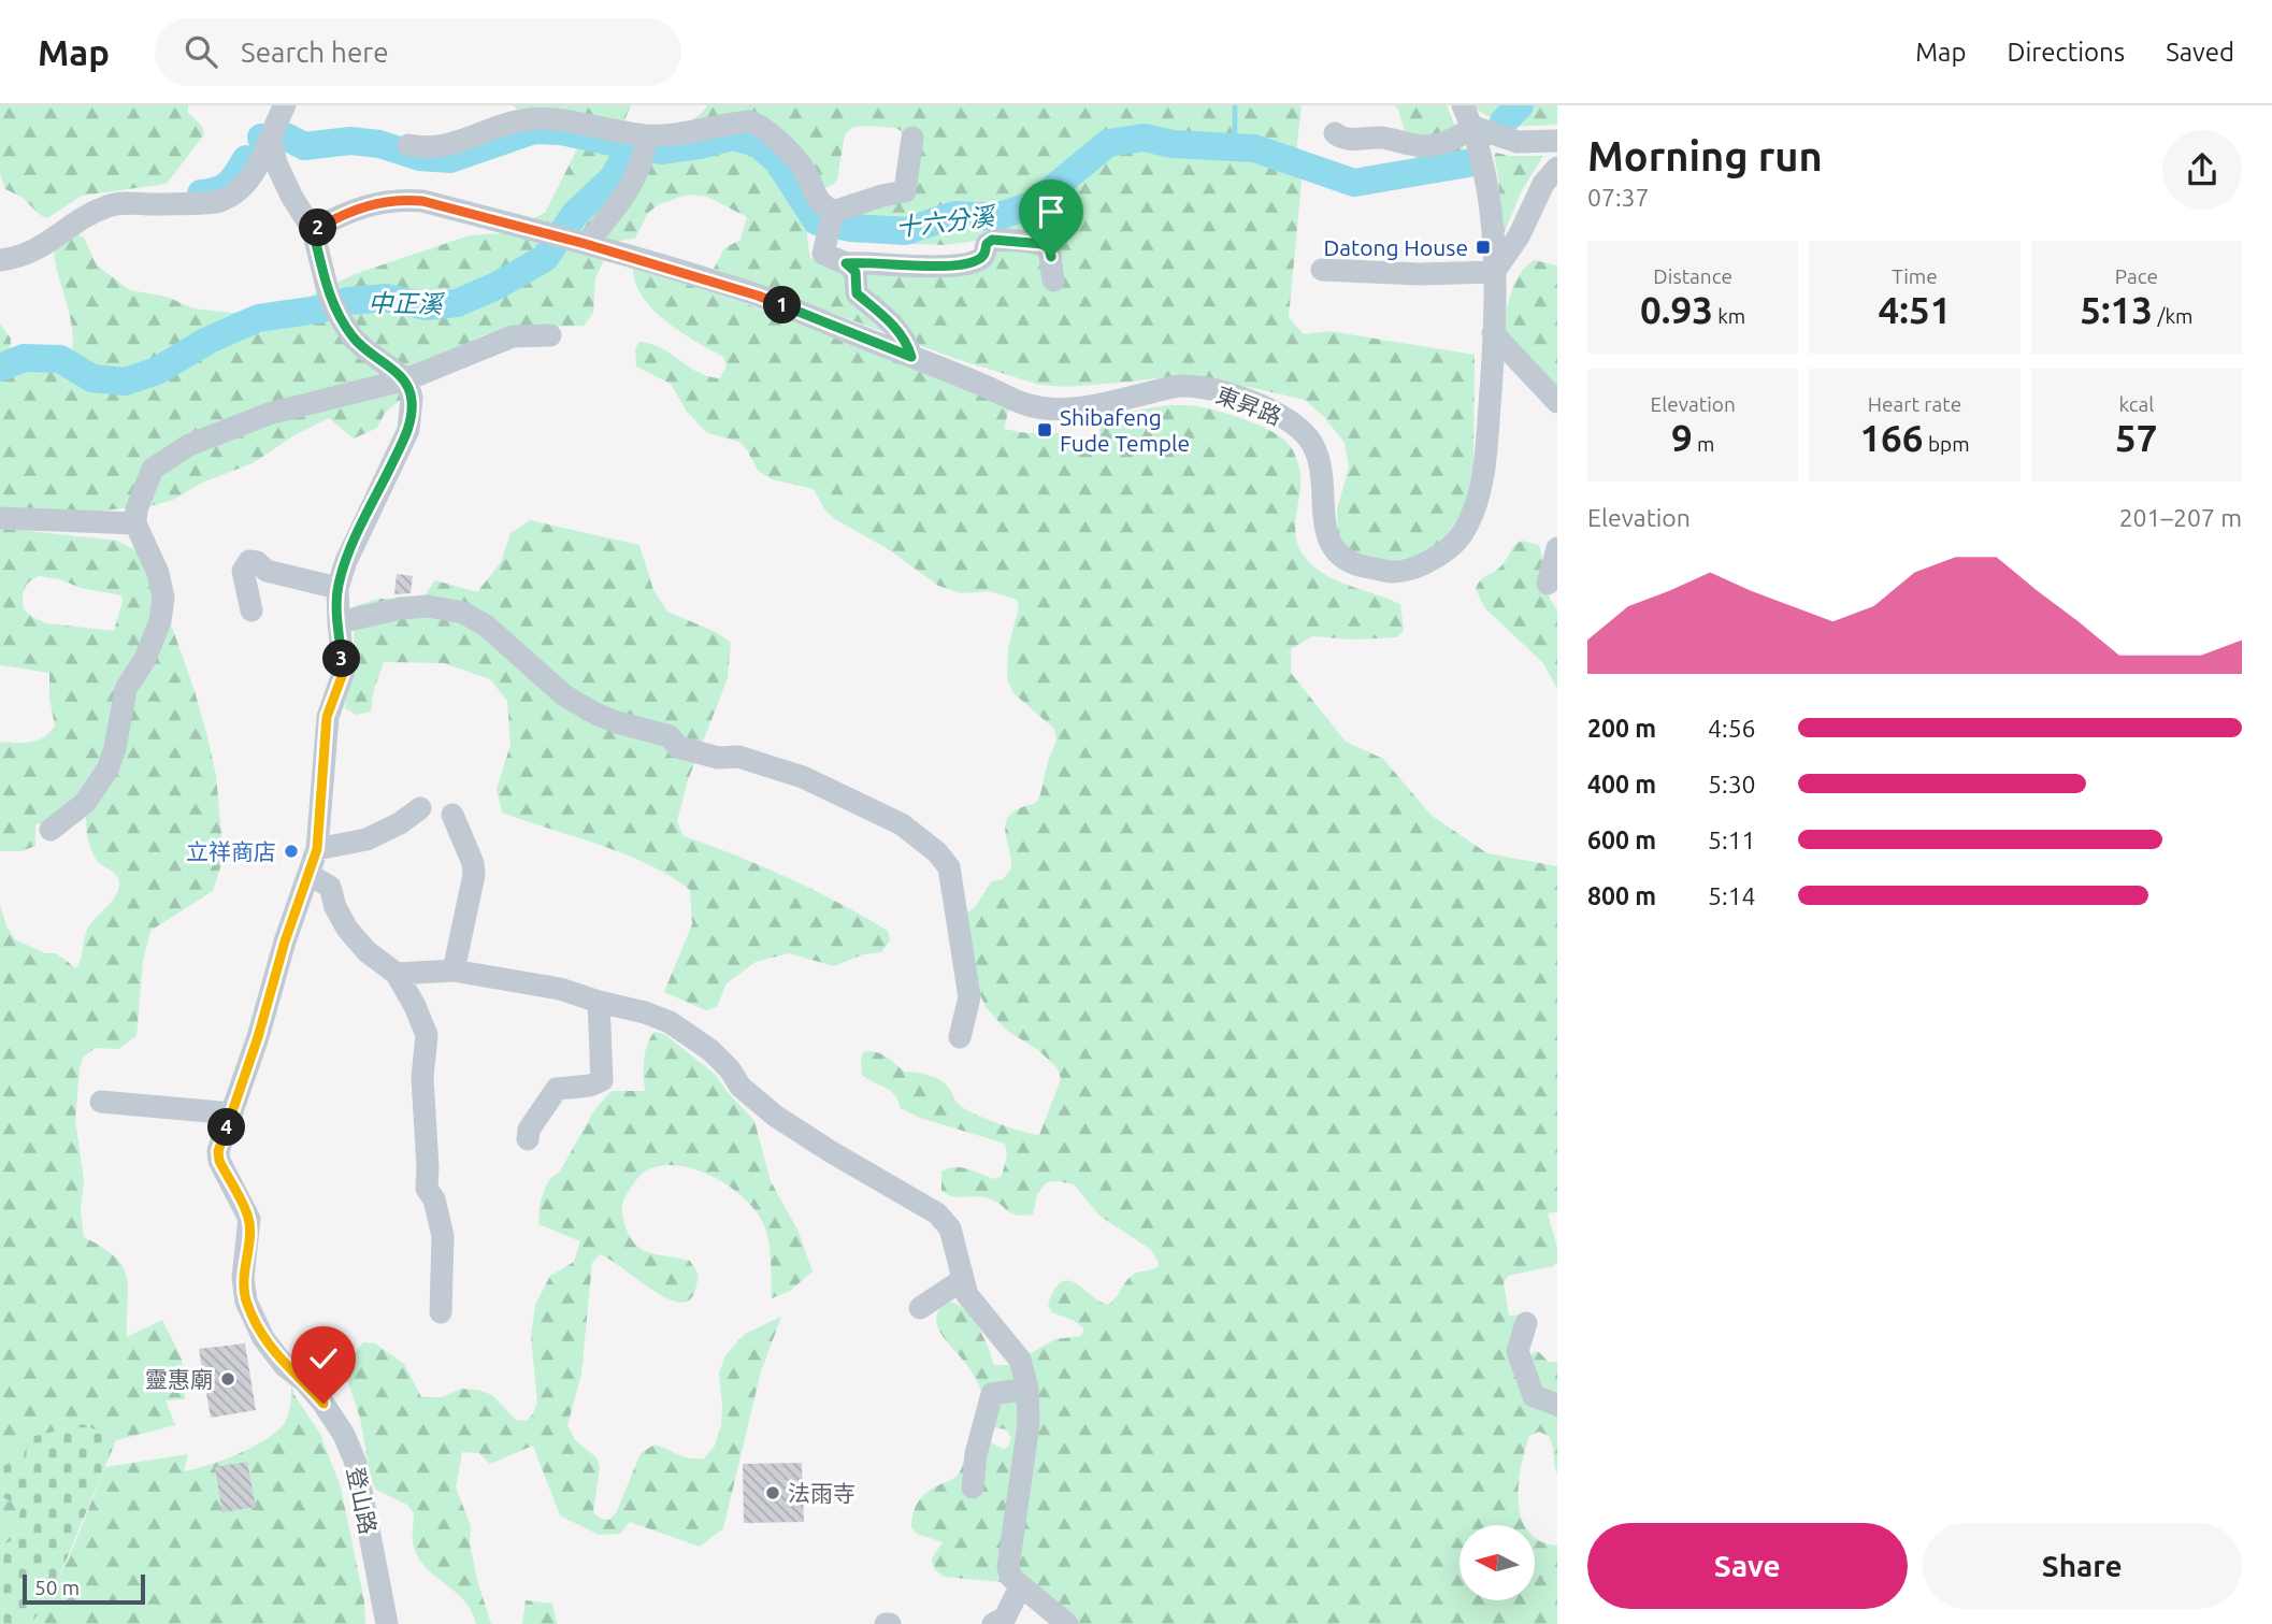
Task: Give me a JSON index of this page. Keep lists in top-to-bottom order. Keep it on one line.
{"streets":{"street":["東昇路","登山路"]},"water":["十六分溪","中正溪"],"places":{"transit":["Datong House","Shibafeng Fude Temple"],"other":["立祥商店","靈惠廟","法雨寺"]},"scale_bar":"50 m","north":"left","page":{"header":"Map","search":"Search here","nav":["Map","Directions","Saved"],"heading":["Morning run","07:37"],"pins":["2","1","3","4"],"stats":[["Distance","0.93 km"],["Time","4:51"],["Pace","5:13 /km"],["Elevation","9 m"],["Heart rate","166 bpm"],["kcal","57"]],"chart":["Elevation","201–207 m"],"list":[{"name":"200 m","note":"4:56"},{"name":"400 m","note":"5:30"},{"name":"600 m","note":"5:11"},{"name":"800 m","note":"5:14"}],"buttons":["Save","Share"],"scale":"50 m"}}
